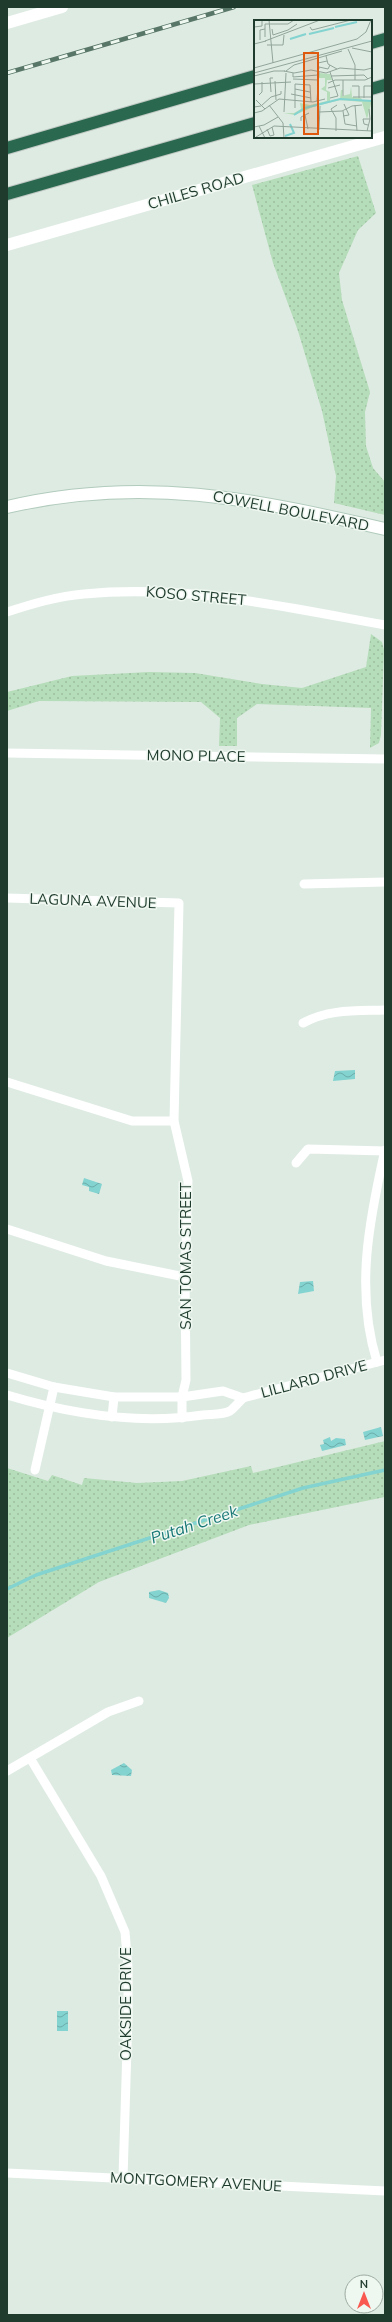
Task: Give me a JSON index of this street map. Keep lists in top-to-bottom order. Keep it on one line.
{"streets":{"street":["CHILES ROAD","COWELL BOULEVARD","KOSO STREET","MONO PLACE","LAGUNA AVENUE","SAN TOMAS STREET","LILLARD DRIVE","OAKSIDE DRIVE","MONTGOMERY AVENUE"]},"crossings":[["LAGUNA AVENUE","SAN TOMAS STREET"],["SAN TOMAS STREET","LILLARD DRIVE"],["OAKSIDE DRIVE","MONTGOMERY AVENUE"]],"water":["Putah Creek"],"north":"top"}
